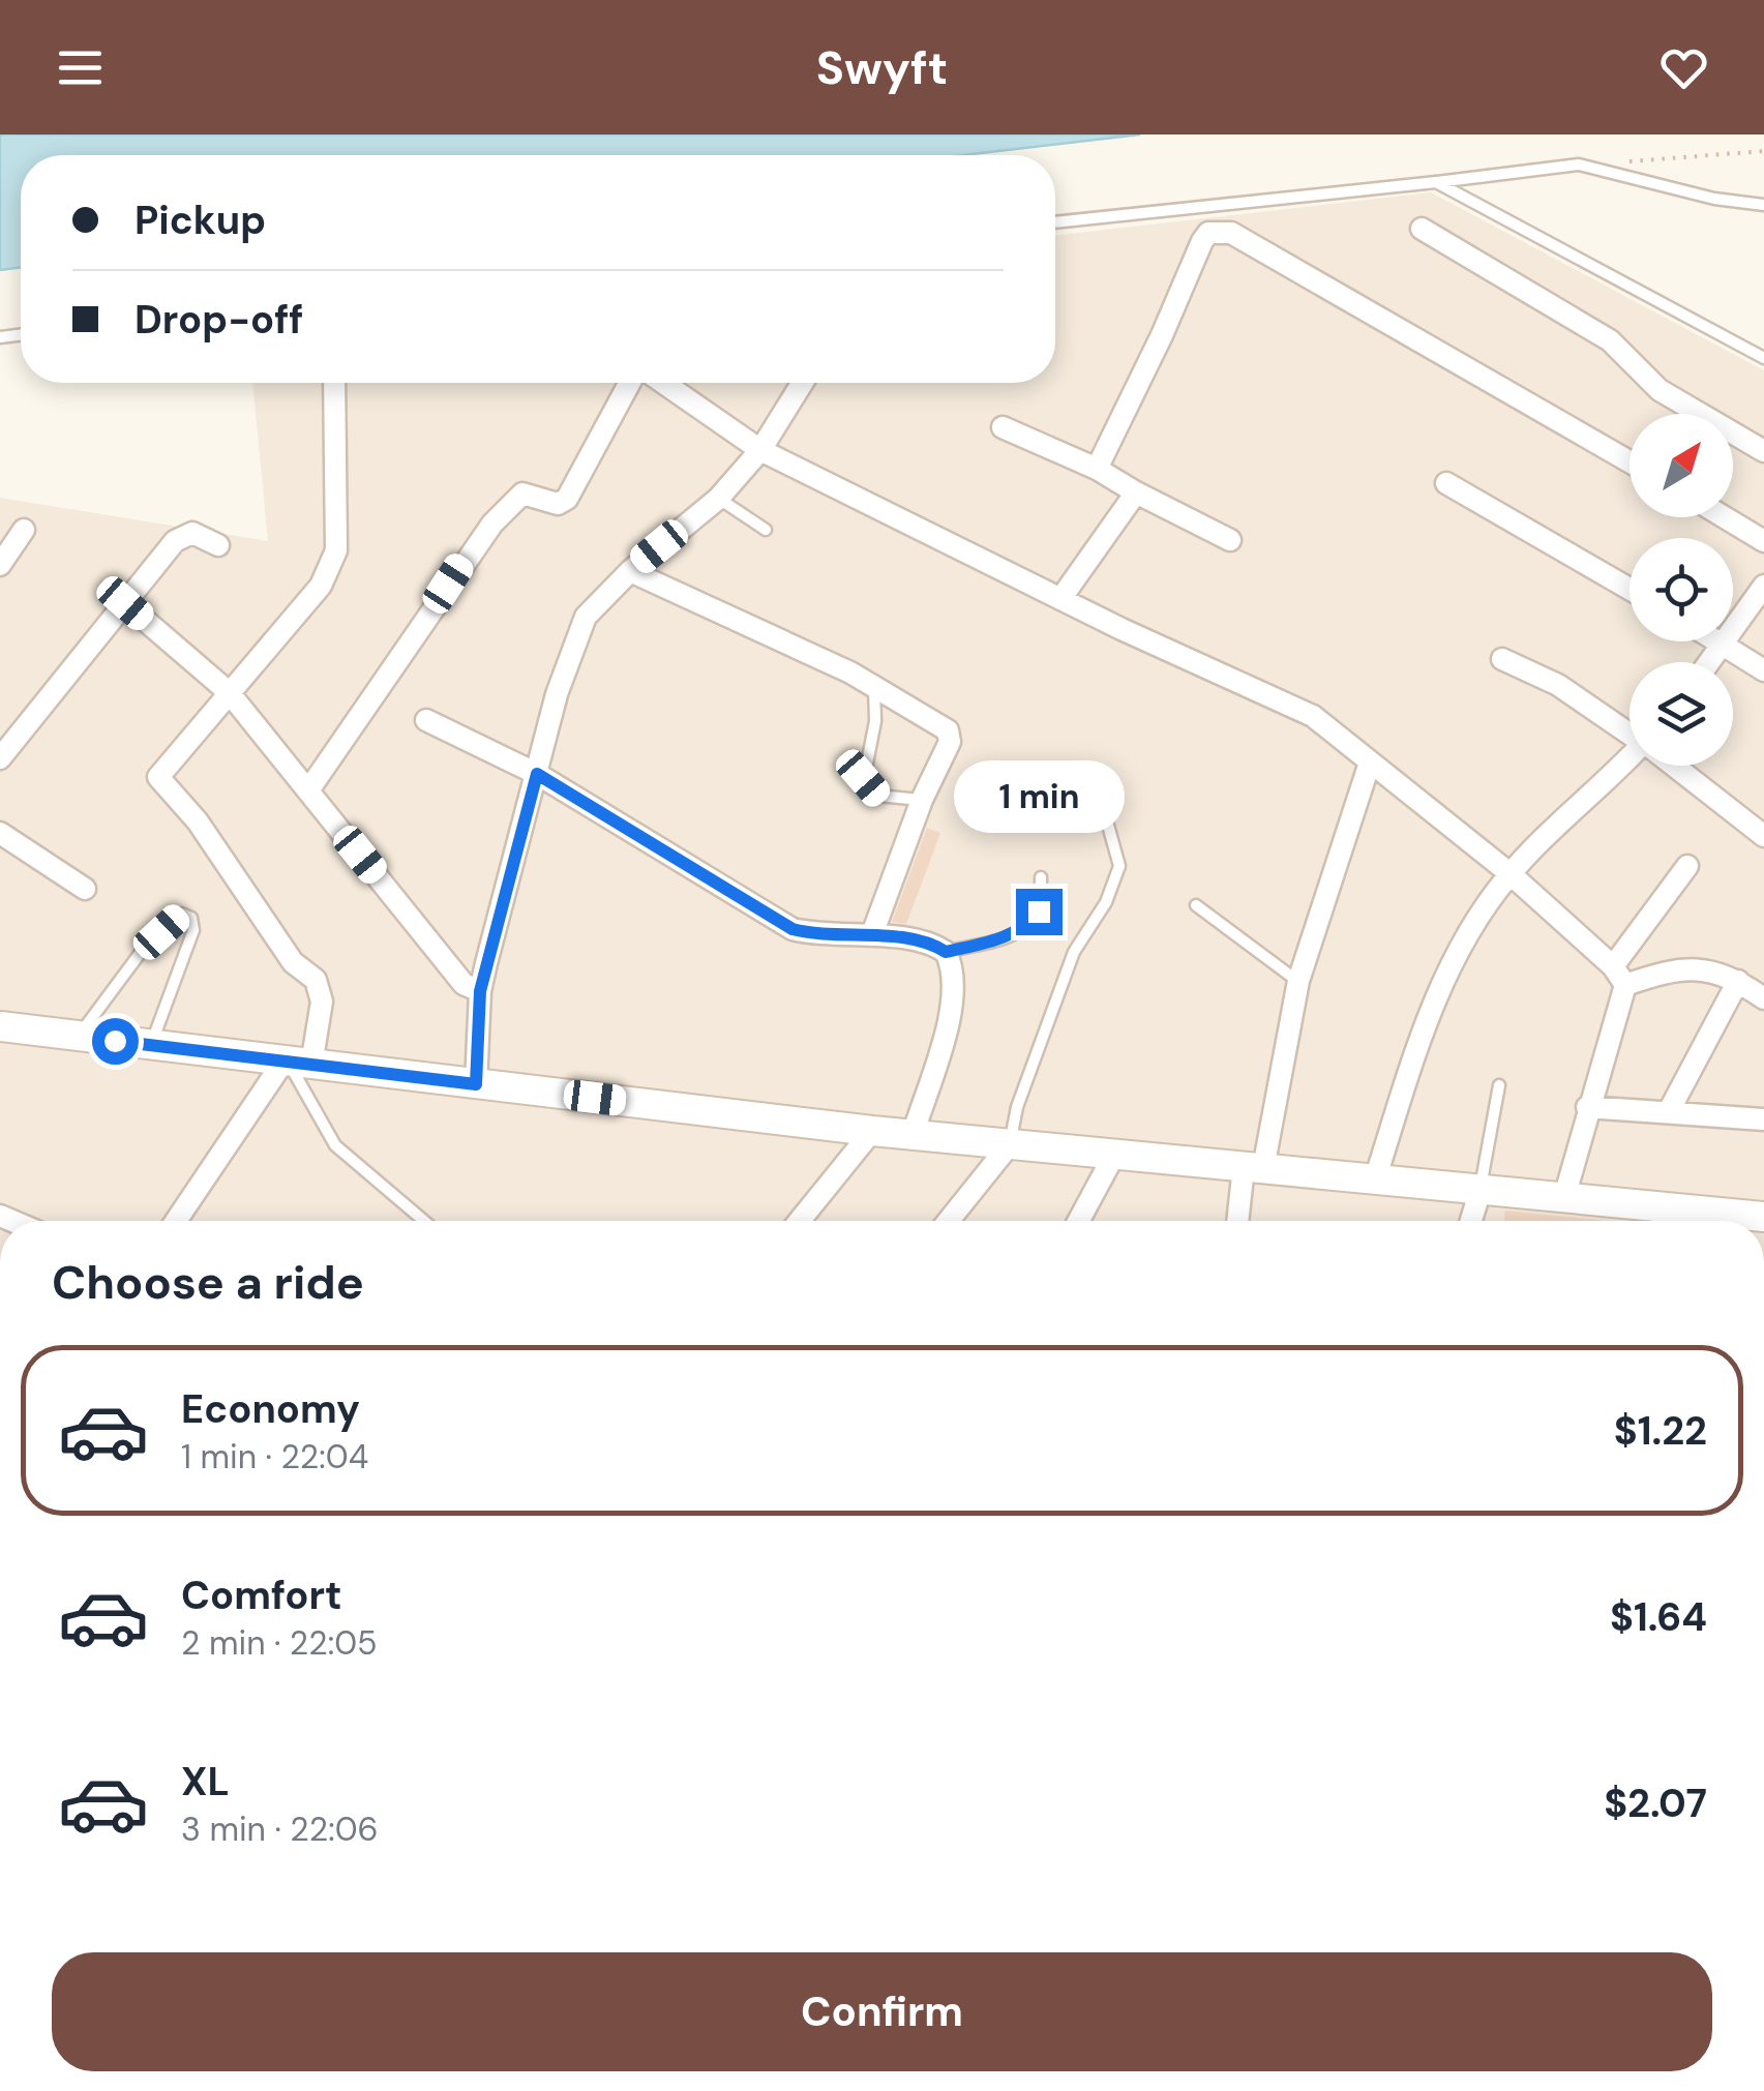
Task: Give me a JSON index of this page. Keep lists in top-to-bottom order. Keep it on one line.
{"north":"top right","page":{"header":"Swyft","banner":["Pickup","Drop-off"],"bubble":"1 min","heading":"Choose a ride","list":[{"name":"Economy","note":"1 min · 22:04","value":"$1.22"},{"name":"Comfort","note":"2 min · 22:05","value":"$1.64"},{"name":"XL","note":"3 min · 22:06","value":"$2.07"}],"buttons":"Confirm"}}
